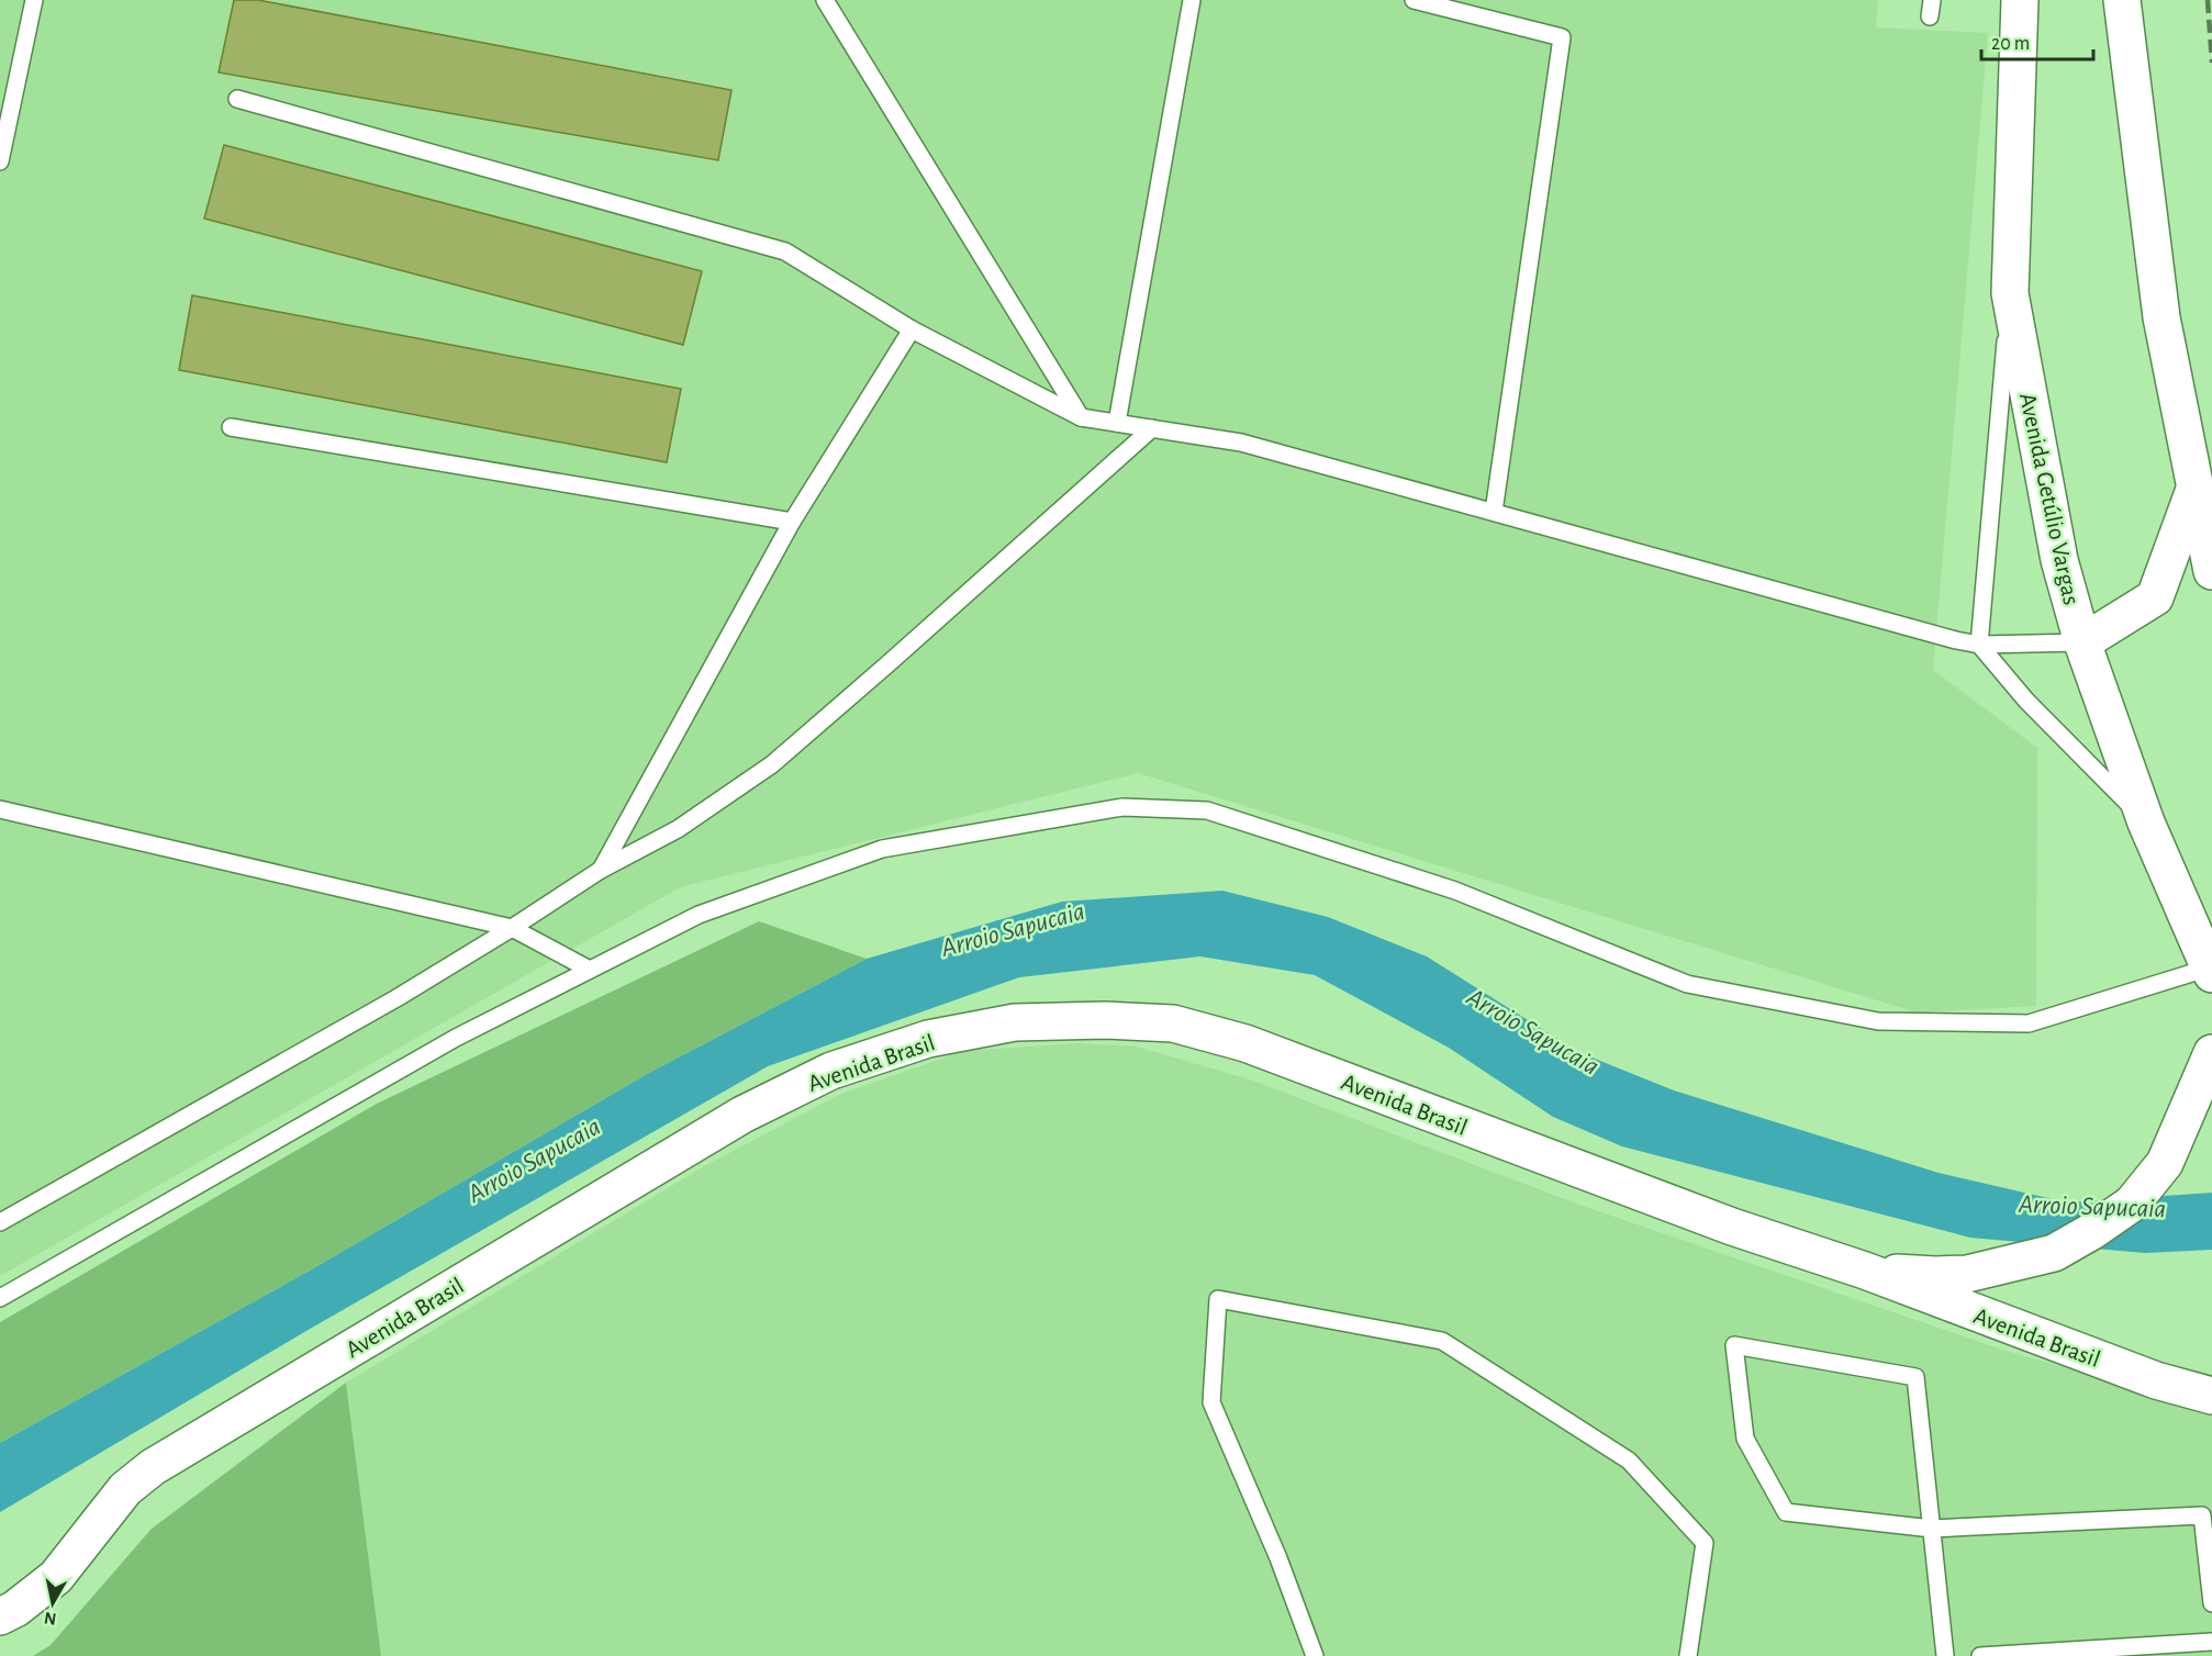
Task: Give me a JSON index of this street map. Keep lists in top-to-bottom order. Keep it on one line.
{"streets":{"main road":["Avenida Getúlio Vargas","Avenida Brasil"]},"water":["Arroio Sapucaia"],"scale_bar":"20 m","north":"bottom"}
